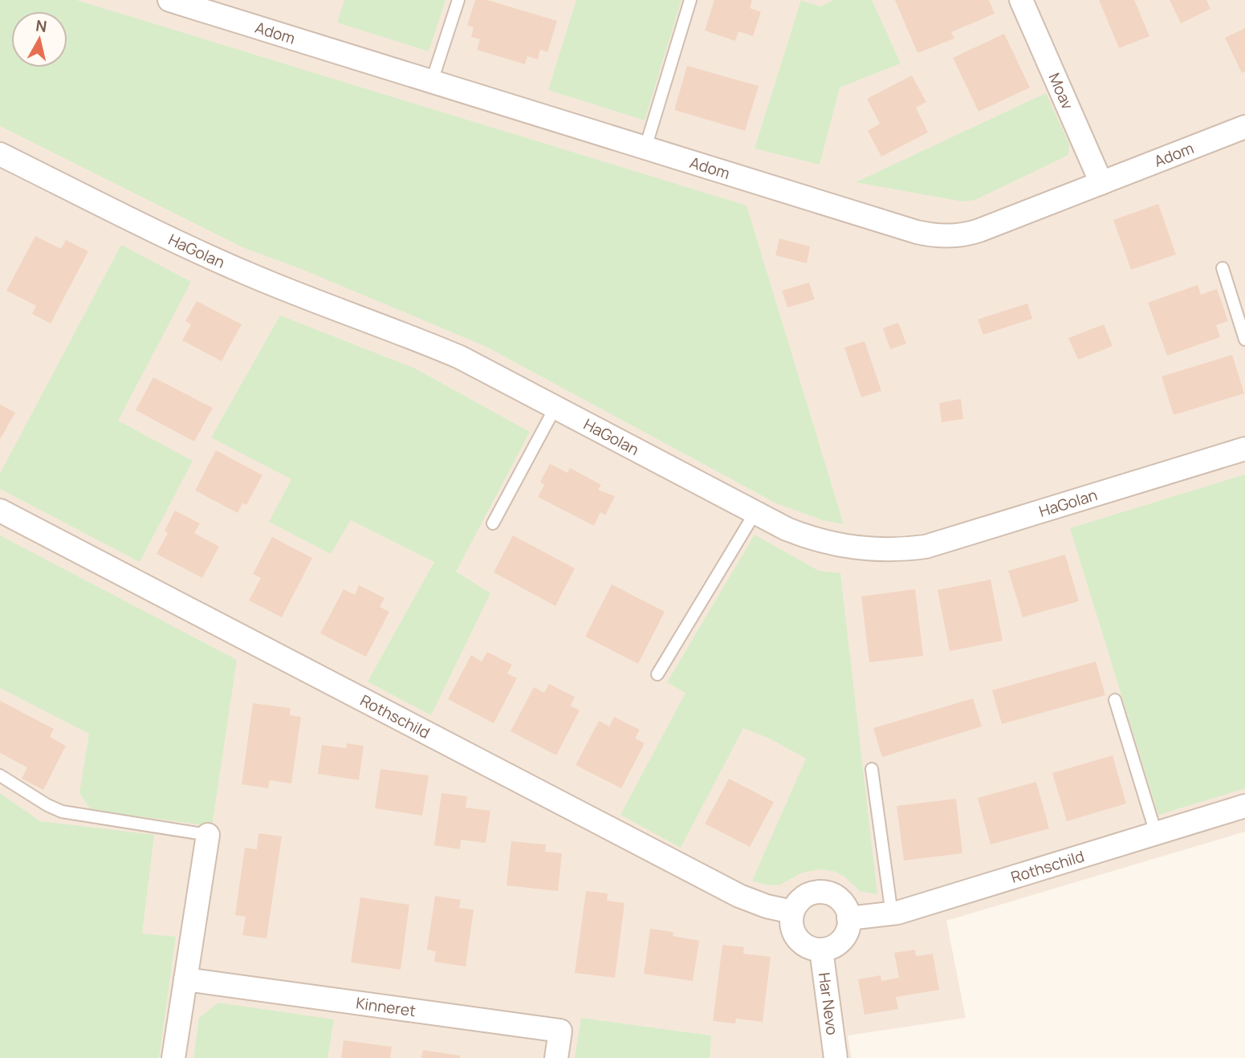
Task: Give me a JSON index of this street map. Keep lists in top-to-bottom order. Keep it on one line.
{"streets":{"street":["Adom","Moav","HaGolan","Rothschild","Har Nevo","Kinneret"]},"crossings":[["Adom","Moav"],["Rothschild","Har Nevo"]],"north":"top"}
